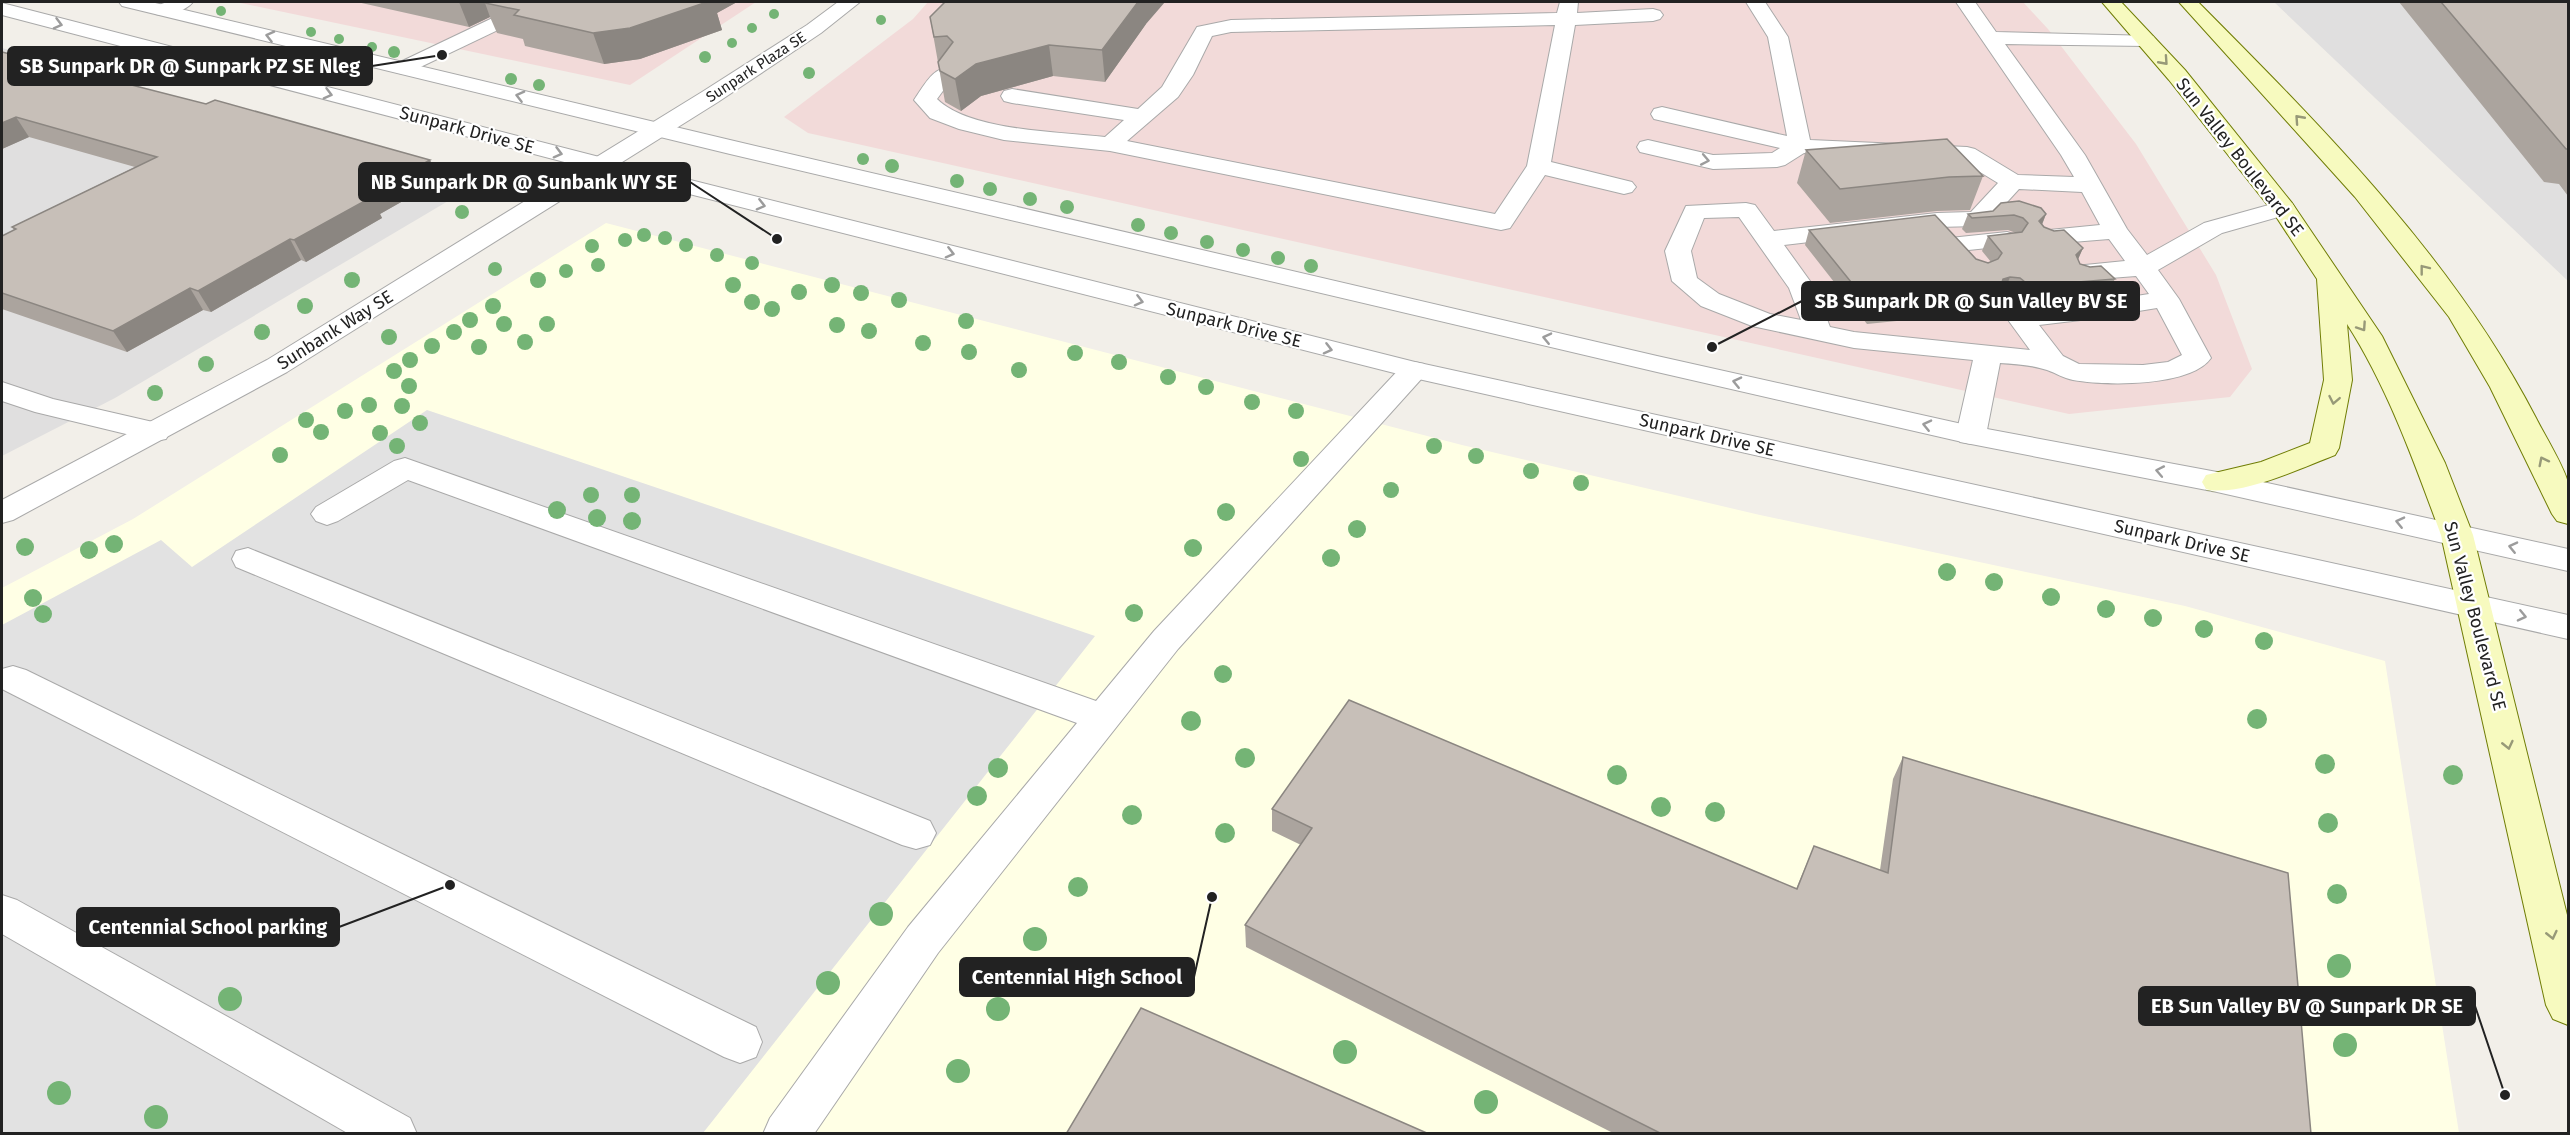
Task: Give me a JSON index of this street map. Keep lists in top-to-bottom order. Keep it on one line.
{"streets":{"main road":["Sun Valley Boulevard SE"],"street":["Sunpark Plaza SE","Sunpark Drive SE","Sunbank Way SE"]},"crossings":[["Sunpark Plaza SE","Sunbank Way SE"],["Sunpark Drive SE","Sun Valley Boulevard SE"],["Sunpark Drive SE","Sunbank Way SE"]],"places":["SB Sunpark DR @ Sunpark PZ SE Nleg","NB Sunpark DR @ Sunbank WY SE","SB Sunpark DR @ Sun Valley BV SE","Centennial School parking","Centennial High School","EB Sun Valley BV @ Sunpark DR SE"]}
